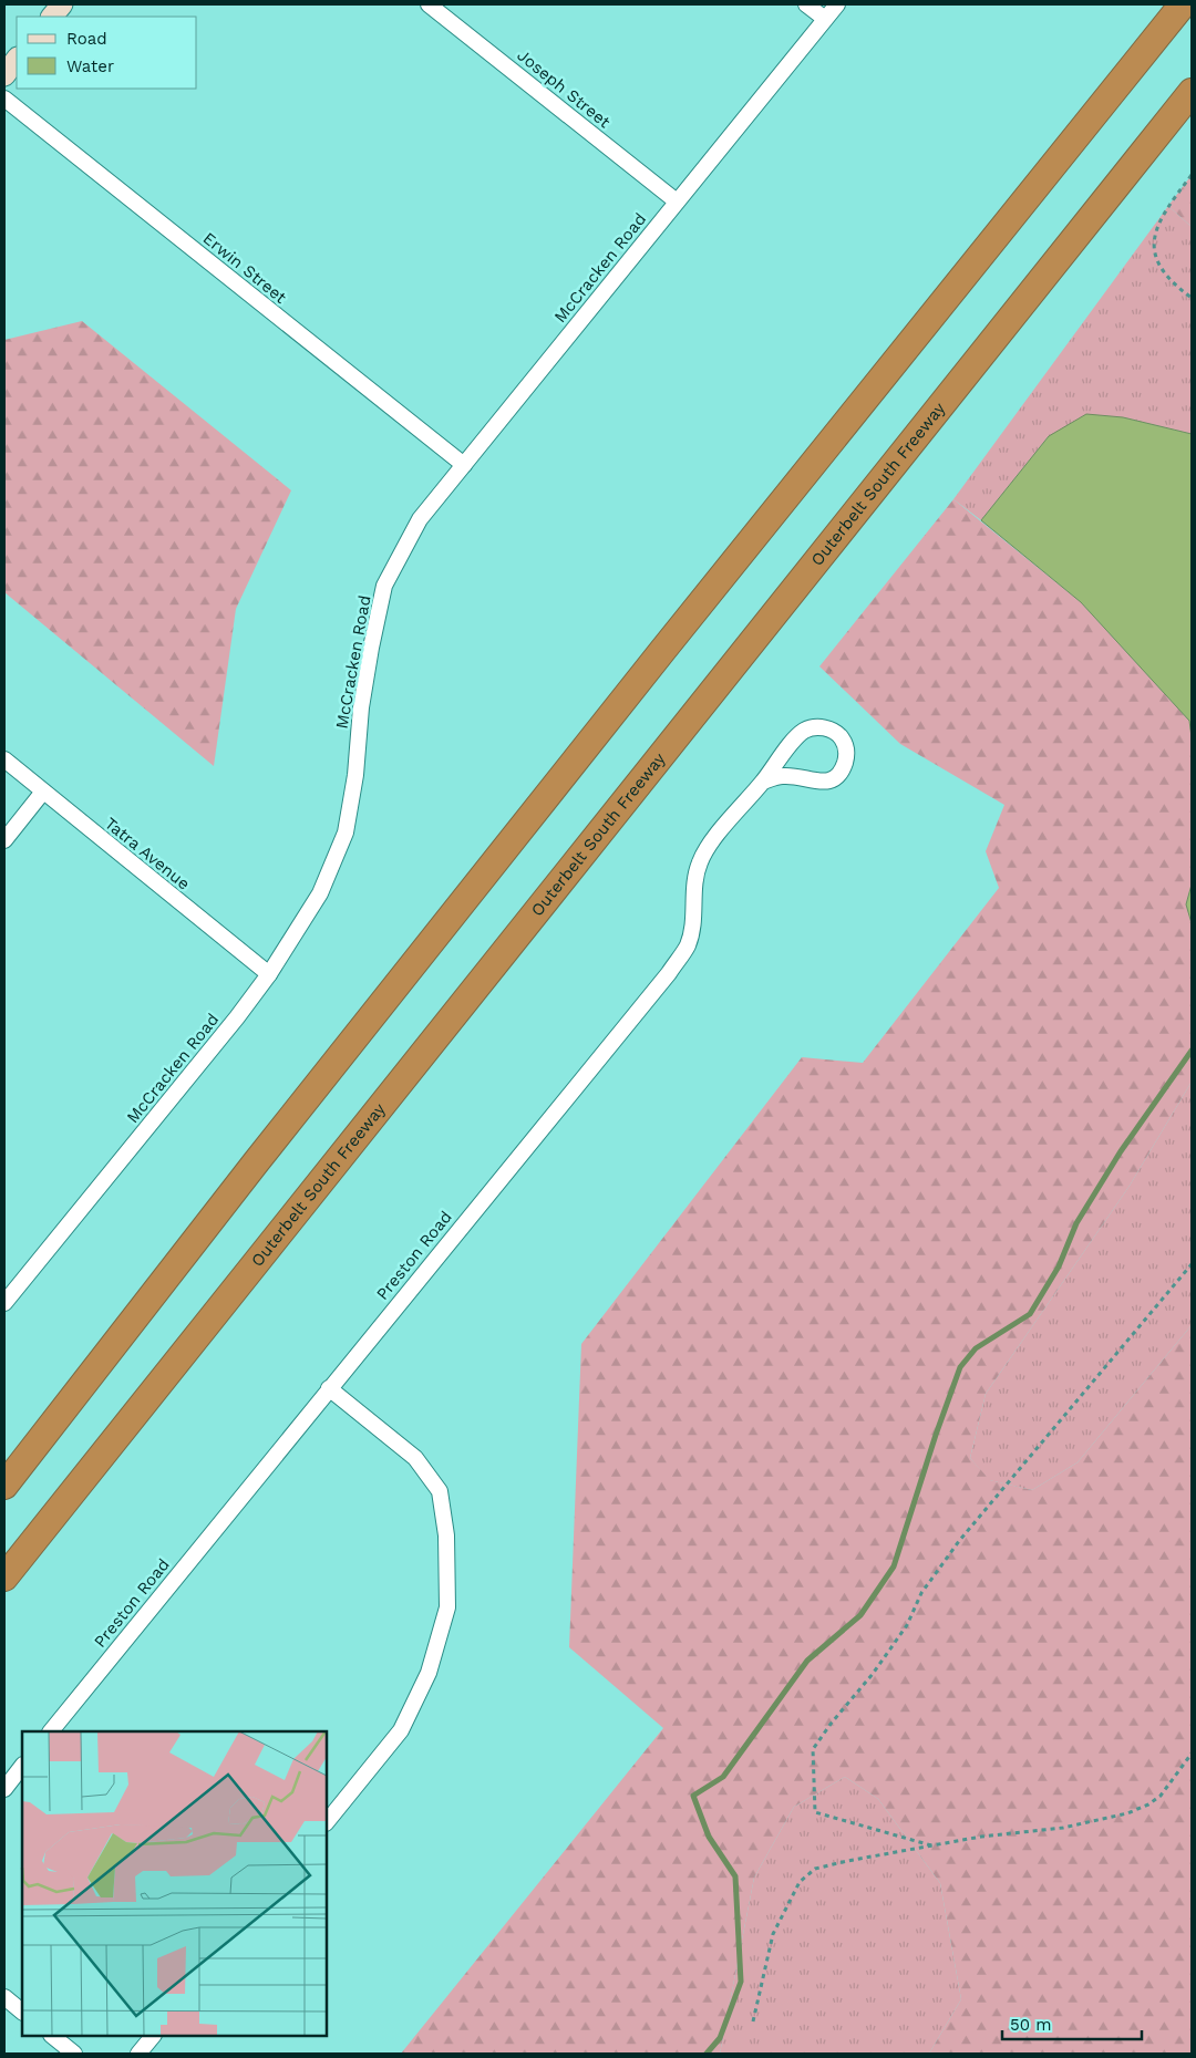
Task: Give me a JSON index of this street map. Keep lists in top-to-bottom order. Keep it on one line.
{"streets":{"highway":["Outerbelt South Freeway"],"street":["Joseph Street","Erwin Street","McCracken Road","Tatra Avenue","Preston Road"]},"crossings":[["Joseph Street","McCracken Road"],["Erwin Street","McCracken Road"],["McCracken Road","Tatra Avenue"]],"legend":["Road","Water"],"scale_bar":"50 m"}
